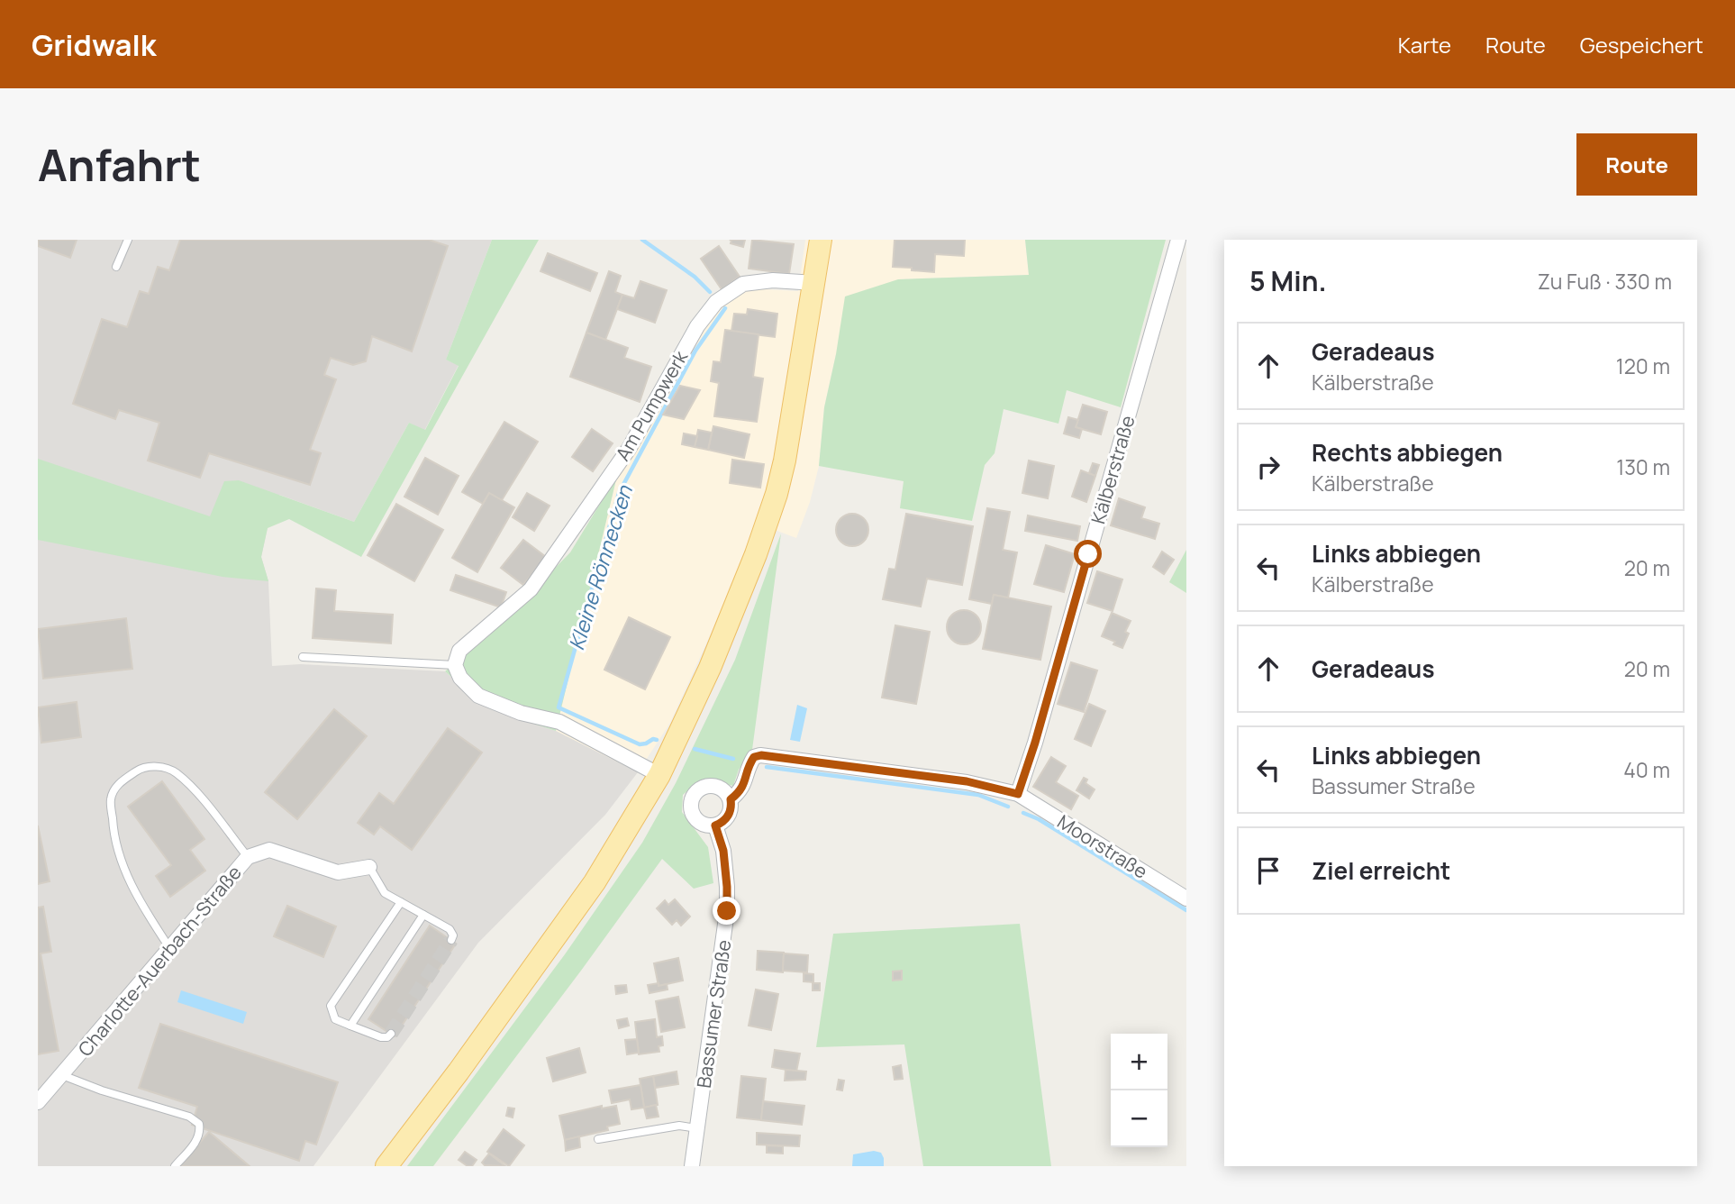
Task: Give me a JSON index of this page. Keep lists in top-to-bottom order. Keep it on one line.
{"streets":{"street":["Am Pumpwerk","Kälberstraße","Moorstraße","Charlotte-Auerbach-Straße","Bassumer Straße"]},"crossings":[["Kälberstraße","Moorstraße"]],"water":["Kleine Rönnecken"],"page":{"header":"Gridwalk","nav":["Karte","Route","Gespeichert"],"buttons":"Route","title":"Anfahrt","heading":["5 Min.","Zu Fuß · 330 m"],"list":[["Geradeaus","Kälberstraße","120 m"],["Rechts abbiegen","Kälberstraße","130 m"],["Links abbiegen","Kälberstraße","20 m"],["Geradeaus","20 m"],["Links abbiegen","Bassumer Straße","40 m"],"Ziel erreicht"],"map_buttons":["+","−"]}}
